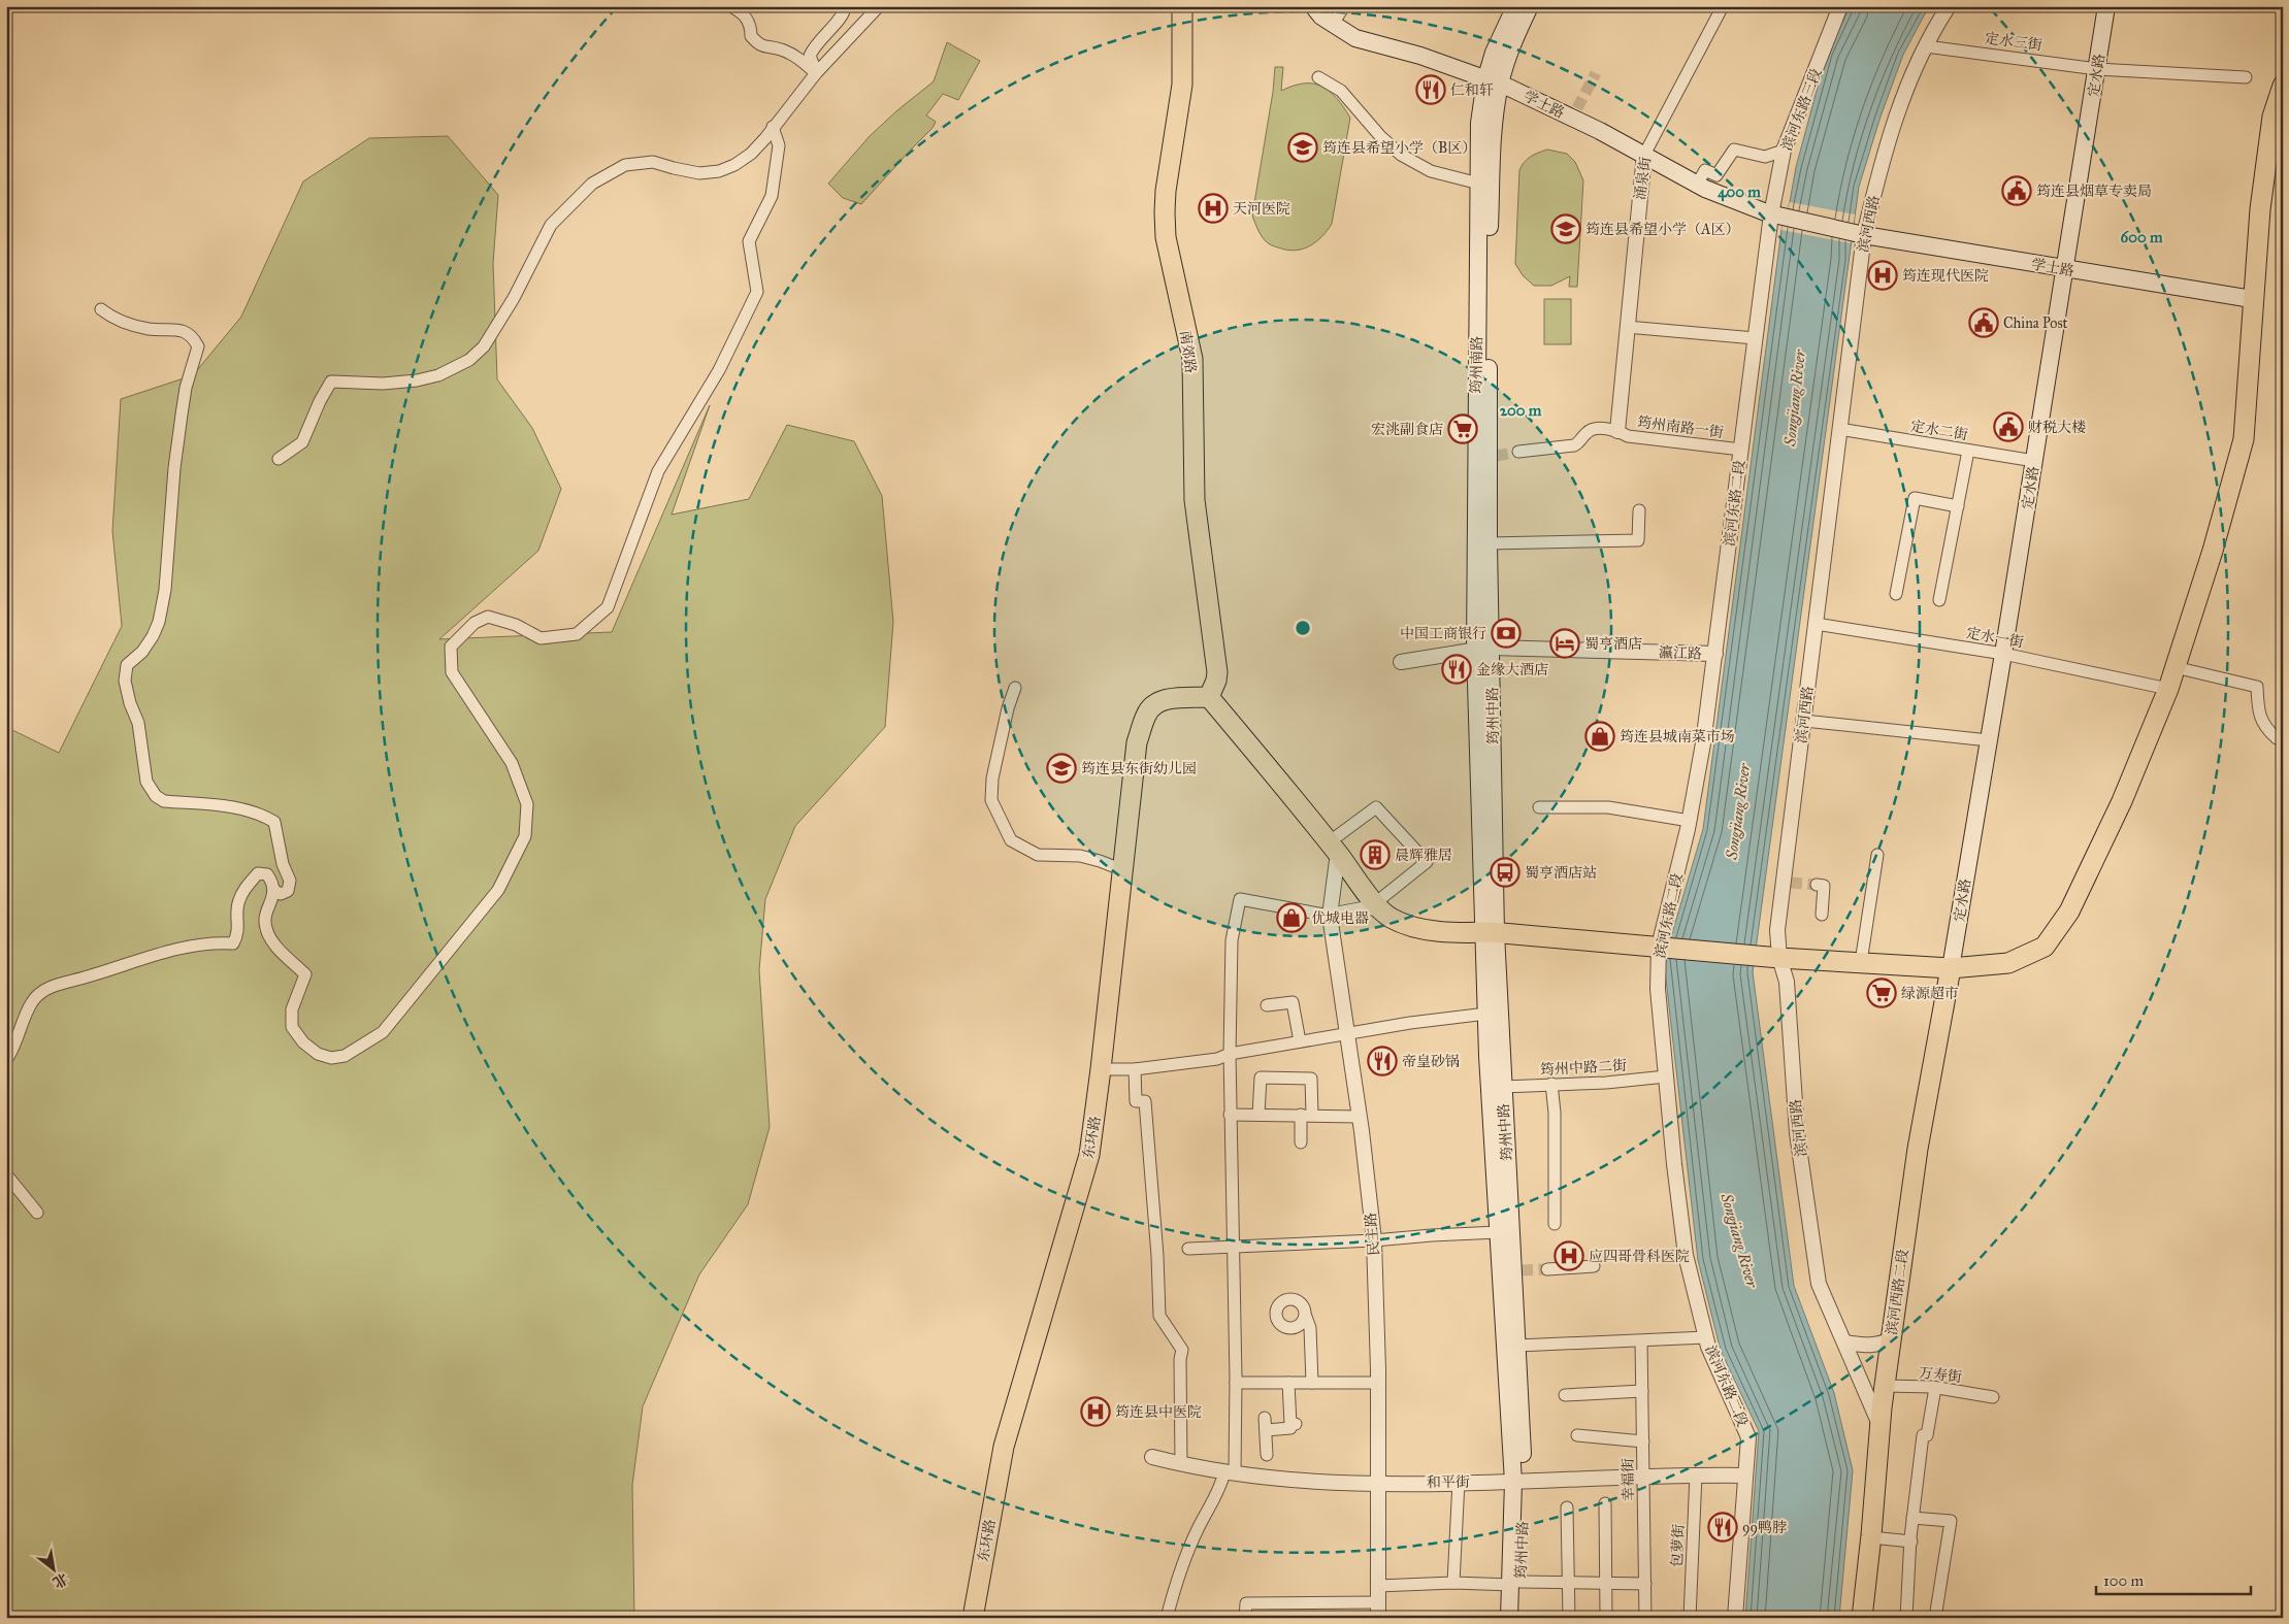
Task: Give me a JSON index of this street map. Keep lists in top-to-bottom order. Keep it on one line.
{"streets":{"main road":["定水路","学士路","南郊路","筠州南路","筠州中路","东环路","滨河西路二段"],"street":["定水三街","滨河东路三段","涌泉街","滨河西路","筠州南路一街","定水二街","滨河东路二段","定水一街","瀛江路","筠州中路二街","民主路","万寿街","幸福街","和平街","包萝街"]},"crossings":[["定水三街","定水路"],["定水三街","滨河西路"],["定水路","学士路"],["定水路","定水二街"],["定水路","定水一街"],["定水路","滨河西路二段"],["学士路","滨河东路三段"],["学士路","涌泉街"],["学士路","滨河西路"],["学士路","筠州南路"],["学士路","滨河东路二段"],["滨河东路三段","滨河东路二段"],["涌泉街","筠州南路一街"],["滨河西路","定水二街"],["滨河西路","定水一街"],["滨河西路","滨河西路二段"],["南郊路","东环路"],["筠州南路","瀛江路"],["筠州南路","筠州中路"],["筠州南路一街","滨河东路二段"],["滨河东路二段","瀛江路"],["滨河东路二段","筠州中路二街"],["滨河东路二段","和平街"],["瀛江路","筠州中路"],["筠州中路","筠州中路二街"],["筠州中路","和平街"],["民主路","和平街"],["滨河西路二段","万寿街"],["幸福街","和平街"],["和平街","包萝街"]],"water":["Songjiang River"],"places":{"restaurant":["仁和轩","金缘大酒店","帝皇砂锅","99鸭脖"],"school or university":["筠连县希望小学（B区）","筠连县希望小学（A区）","筠连县东街幼儿园"],"public building":["筠连县烟草专卖局","China Post","财税大楼"],"hospital":["天河医院","筠连现代医院","应四哥骨科医院","筠连县中医院"],"supermarket":["宏洮副食店","绿源超市"],"bank":["中国工商银行"],"hotel":["蜀亨酒店"],"shop":["筠连县城南菜市场","优城电器"],"building":["晨辉雅居"],"bus stop":["蜀亨酒店站"]},"scale_bar":"100 m","north":"bottom right","rings":["400 m","600 m","200 m"]}
